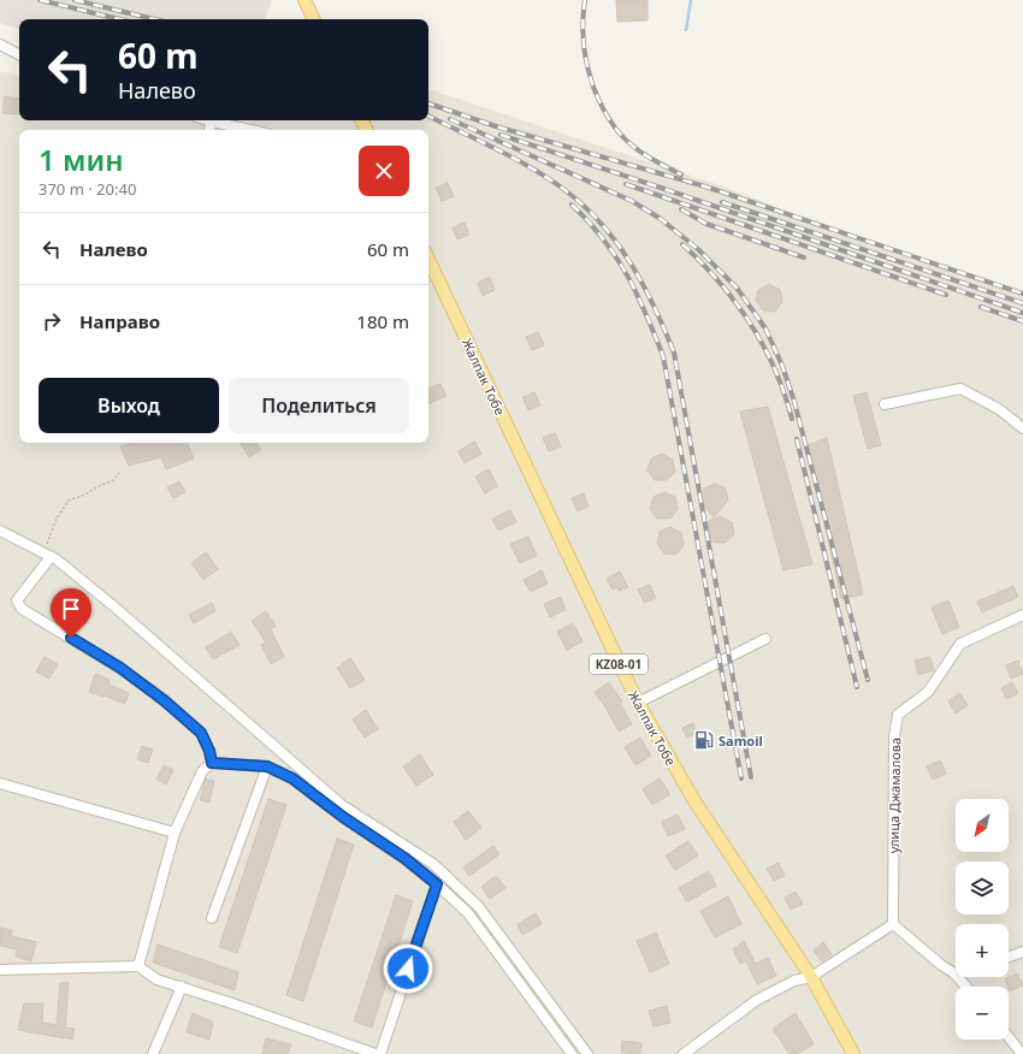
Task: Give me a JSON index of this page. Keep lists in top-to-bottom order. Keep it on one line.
{"streets":{"main road":["Жалпак Тобе","KZ08-01"],"street":["улица Джамалова"]},"places":{"fuel station":["Samoil"]},"north":"bottom left","page":{"turn":["60 m","Налево"],"heading":["1 мин","370 m · 20:40"],"list":[{"name":"Налево","value":"60 m"},{"name":"Направо","value":"180 m"}],"buttons":["Выход","Поделиться"],"map_buttons":["+","−"]}}
